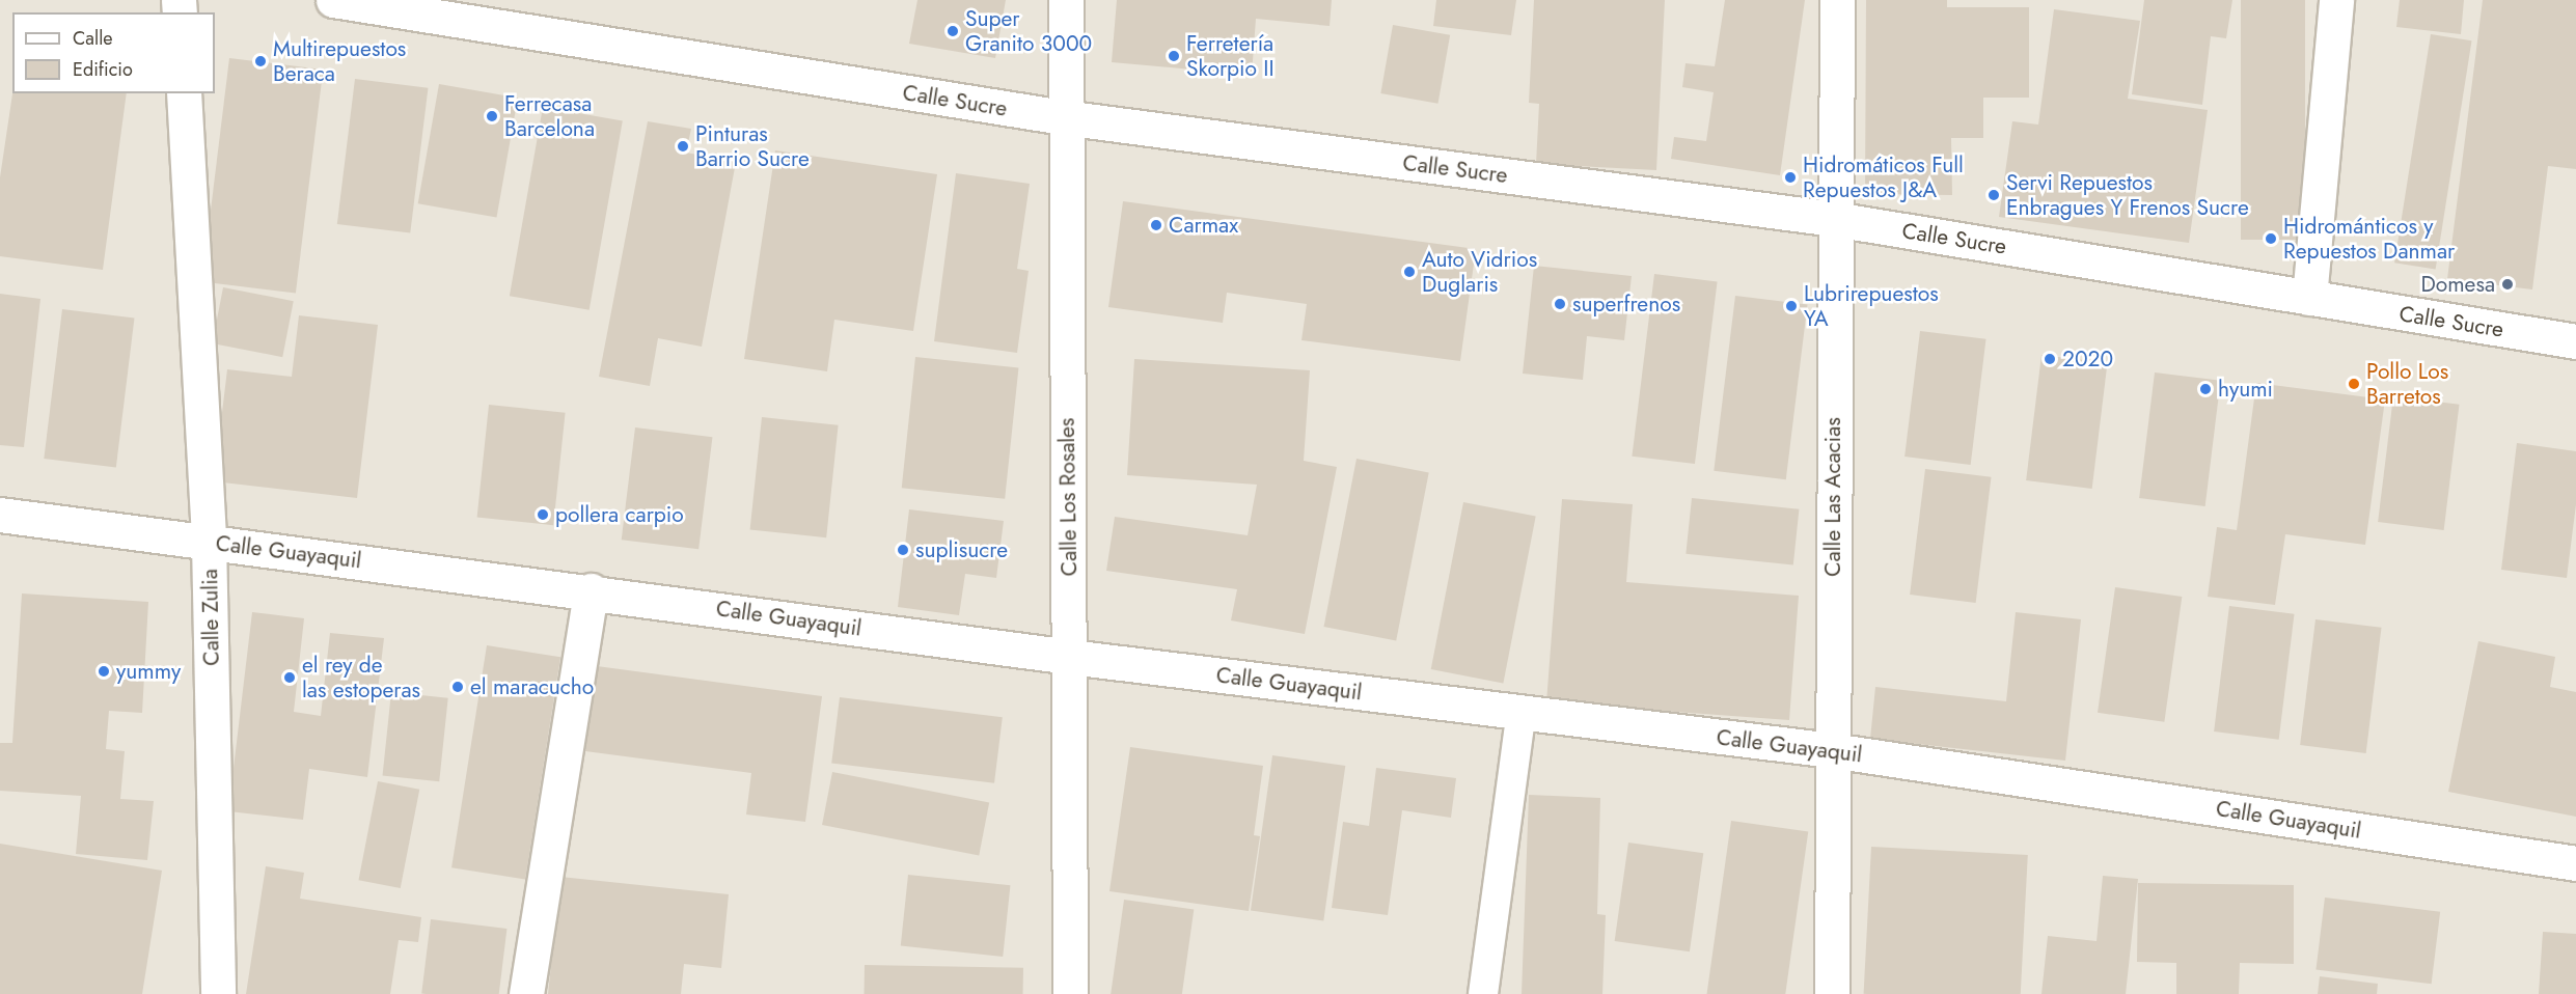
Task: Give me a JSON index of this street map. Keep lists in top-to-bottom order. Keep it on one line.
{"streets":{"street":["Calle Sucre","Calle Los Rosales","Calle Las Acacias","Calle Guayaquil","Calle Zulia"]},"crossings":[["Calle Sucre","Calle Los Rosales"],["Calle Sucre","Calle Las Acacias"],["Calle Los Rosales","Calle Guayaquil"],["Calle Las Acacias","Calle Guayaquil"],["Calle Guayaquil","Calle Zulia"]],"places":["Super Granito 3000","Ferretería Skorpio II","Multirepuestos Beraca","Ferrecasa Barcelona","Pinturas Barrio Sucre","Hidromáticos Full Repuestos J&A","Servi Repuestos Enbragues Y Frenos Sucre","Carmax","Hidrománticos y Repuestos Danmar","Auto Vidrios Duglaris","Domesa","superfrenos","Lubrirepuestos YA","2020","Pollo Los Barretos","hyumi","pollera carpio","suplisucre","yummy","el rey de las estoperas","el maracucho"],"legend":["Calle","Edificio"]}
